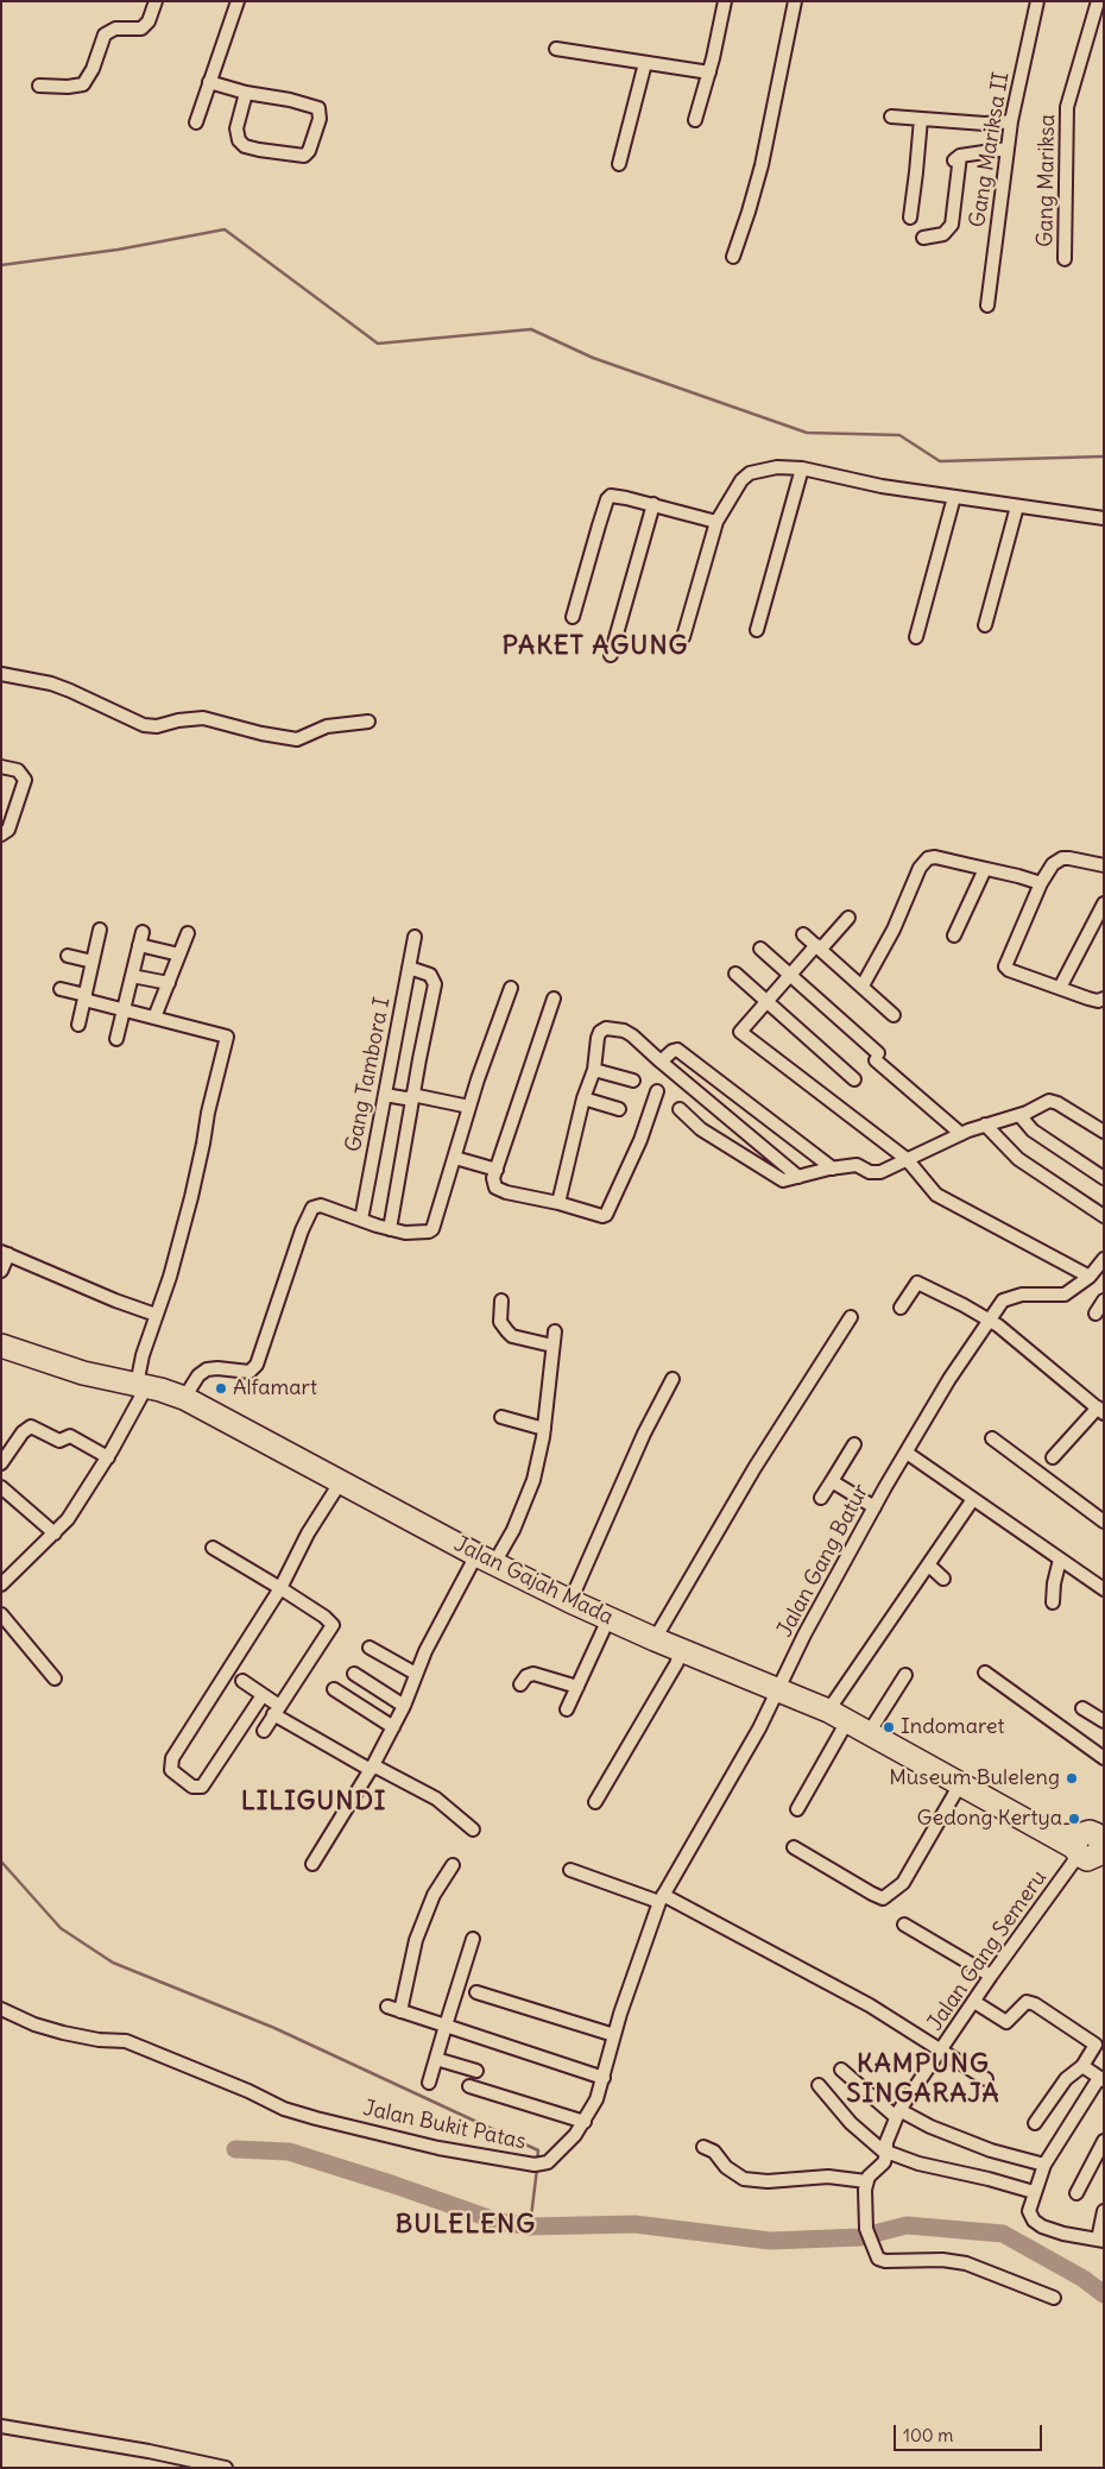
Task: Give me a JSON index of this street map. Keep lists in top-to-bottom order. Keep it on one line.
{"streets":{"highway":["Jalan Gajah Mada"],"street":["Gang Mariksa II","Gang Mariksa","Gang Tambora I","Jalan Gang Batur","Jalan Gang Semeru","Jalan Bukit Patas"]},"crossings":[["Jalan Gang Batur","Jalan Gajah Mada"],["Jalan Gang Batur","Jalan Bukit Patas"],["Jalan Gajah Mada","Jalan Gang Semeru"],["Jalan Gajah Mada","Jalan Bukit Patas"]],"districts":["PAKET AGUNG","LILIGUNDI","KAMPUNG SINGARAJA","BULELENG"],"places":["Alfamart","Indomaret","Museum Buleleng","Gedong Kertya"],"scale_bar":"100 m"}
